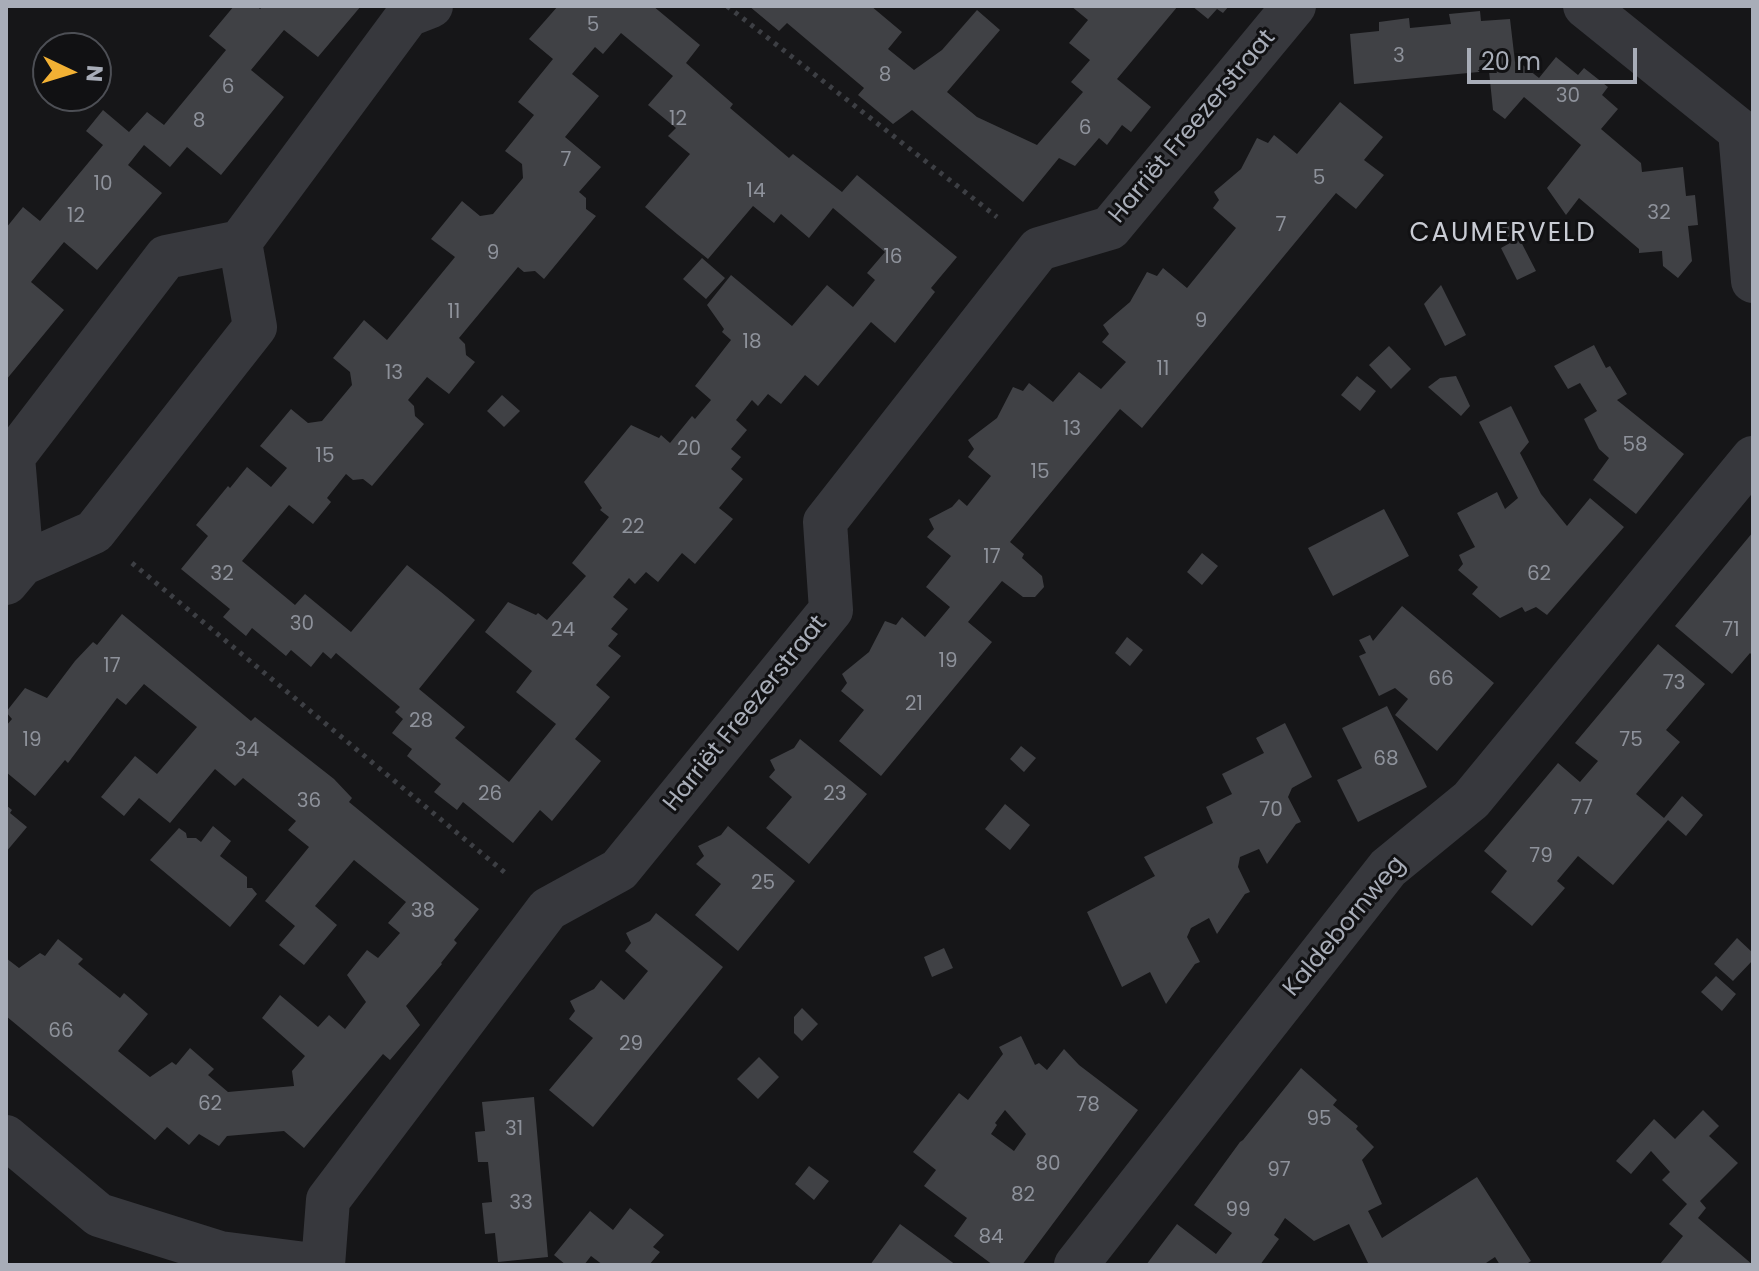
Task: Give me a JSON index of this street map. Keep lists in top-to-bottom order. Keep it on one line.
{"streets":{"street":["Harriët Freezerstraat","Kaldebornweg"]},"districts":["CAUMERVELD"],"house_numbers":["5","3","8","6","30","12","8","6","7","5","10","14","32","12","7","9","16","11","9","18","11","13","13","58","20","15","15","22","17","32","62","30","24","71","19","17","66","73","21","28","19","75","34","68","26","23","36","77","70","79","25","38","66","29","62","78","95","31","80","97","82","33","99","84"],"scale_bar":"20 m","north":"right"}
